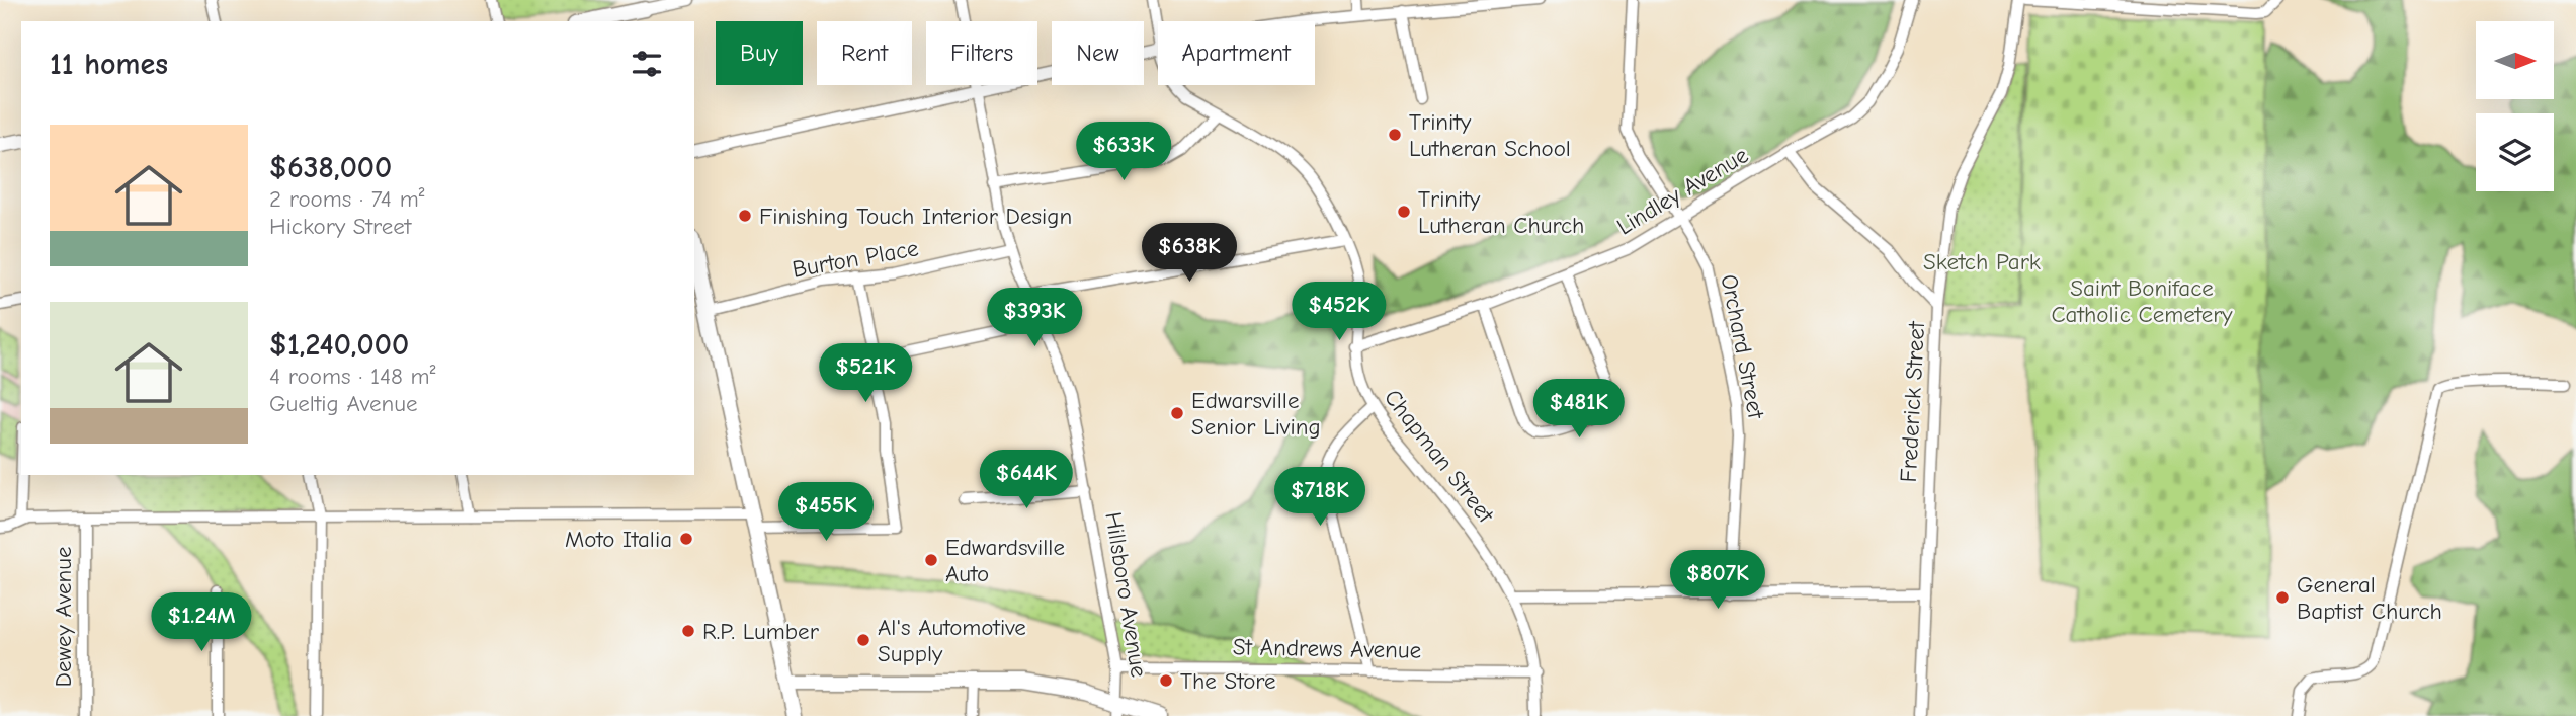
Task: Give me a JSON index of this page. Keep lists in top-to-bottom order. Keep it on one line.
{"streets":{"main road":["Hillsboro Avenue"],"street":["Lindley Avenue","Burton Place","Orchard Street","Frederick Street","Chapman Street","Dewey Avenue","St Andrews Avenue"]},"crossings":[["Lindley Avenue","Orchard Street"],["Lindley Avenue","Frederick Street"],["Lindley Avenue","Chapman Street"],["Burton Place","Hillsboro Avenue"],["Chapman Street","St Andrews Avenue"],["Hillsboro Avenue","St Andrews Avenue"]],"parks":["Sketch Park","Saint Boniface Catholic Cemetery"],"places":["Trinity Lutheran School","Trinity Lutheran Church","Finishing Touch Interior Design","Edwarsville Senior Living","Moto Italia","Edwardsville Auto","General Baptist Church","R.P. Lumber","Al's Automotive Supply","The Store"],"north":"right","page":{"chip":["Buy","Rent","Filters","New","Apartment"],"heading":"11 homes","list":[{"name":"$638,000","note":"2 rooms · 74 m² · Hickory Street"},{"name":"$1,240,000","note":"4 rooms · 148 m² · Gueltig Avenue"}],"price":["$633K","$638K","$452K","$393K","$521K","$481K","$644K","$718K","$455K","$807K","$1.24M"]}}
